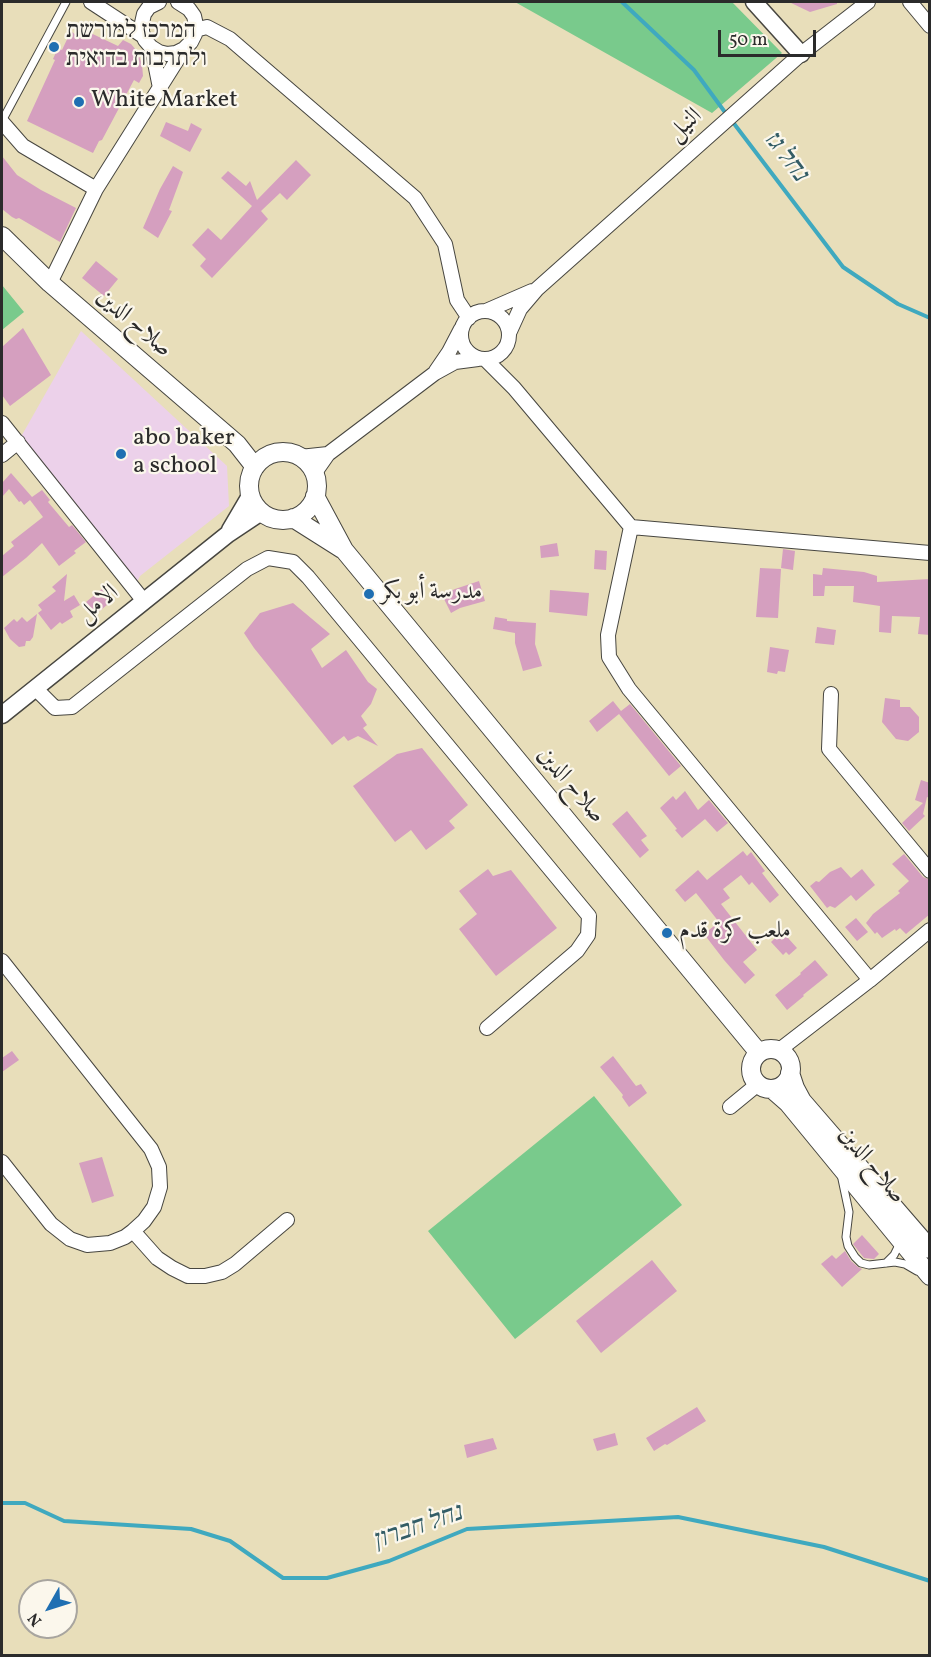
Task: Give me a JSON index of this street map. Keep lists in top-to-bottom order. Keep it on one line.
{"streets":{"main road":["صلاح الدين"],"street":["النيل","الامل"]},"crossings":[["صلاح الدين","الامل"]],"water":["נחל גז","נחל חברון"],"places":["המרכז למורשת ולתרבות בדואית","White Market","abo baker a school","مدرسة أبو بكر","ملعب كرة قدم"],"scale_bar":"50 m","north":"bottom left"}
